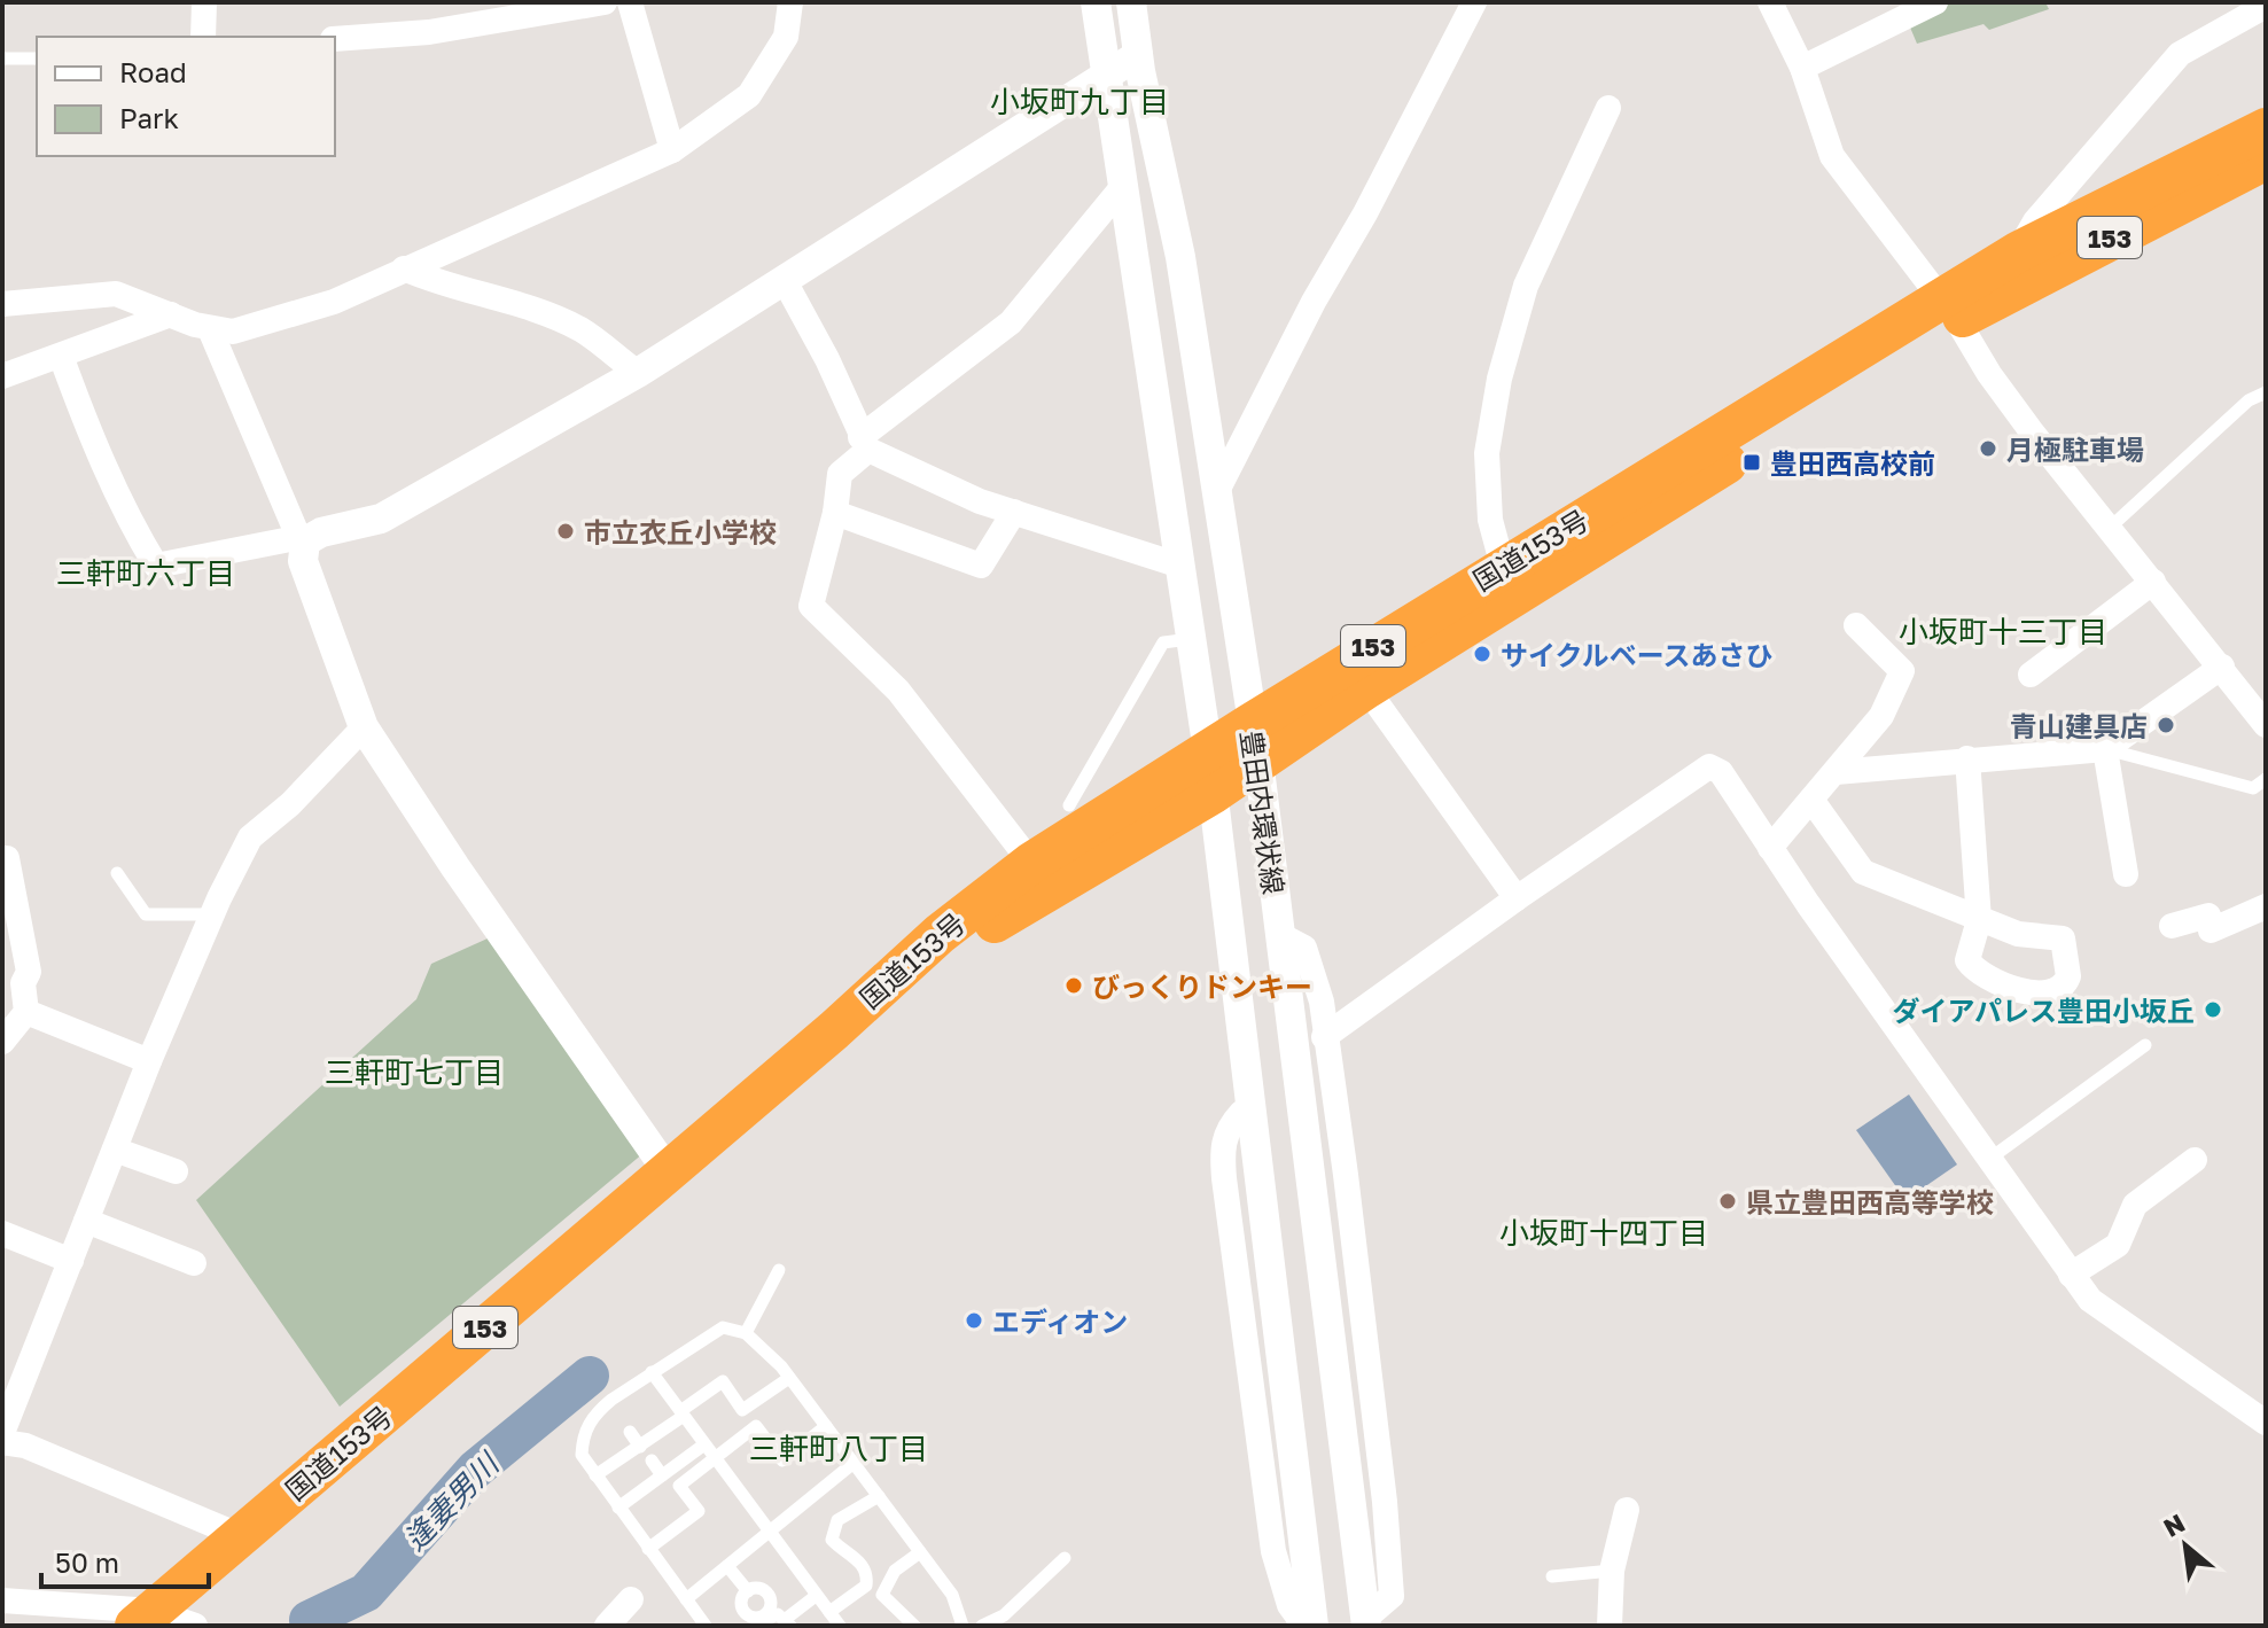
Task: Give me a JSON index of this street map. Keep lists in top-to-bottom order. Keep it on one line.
{"streets":{"highway":["153","国道153号"],"street":["豊田内環状線"]},"crossings":[["国道153号","豊田内環状線"]],"districts":["小坂町九丁目","三軒町六丁目","小坂町十三丁目","三軒町七丁目","小坂町十四丁目","三軒町八丁目"],"water":["逢妻男川"],"places":{"other":["月極駐車場","市立衣丘小学校","サイクルベースあさひ","青山建具店","びっくりドンキー","ダイアパレス豊田小坂丘","県立豊田西高等学校","エディオン"],"transit":["豊田西高校前"]},"legend":["Road","Park"],"scale_bar":"50 m","north":"top left"}
